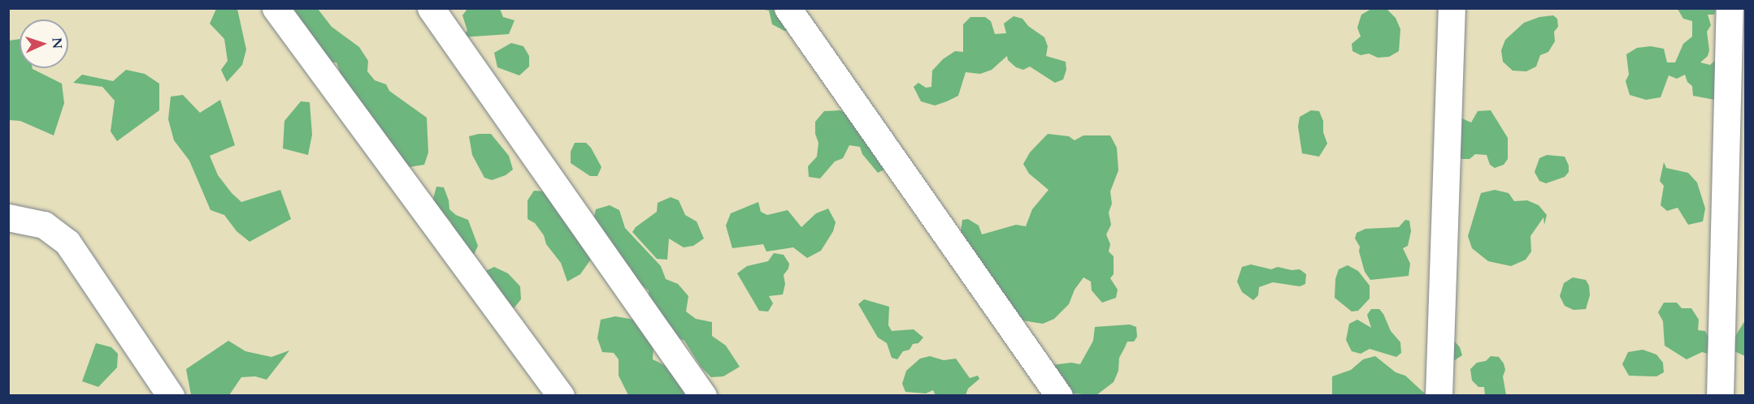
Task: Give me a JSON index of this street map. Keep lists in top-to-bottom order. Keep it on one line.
{"north":"right"}
